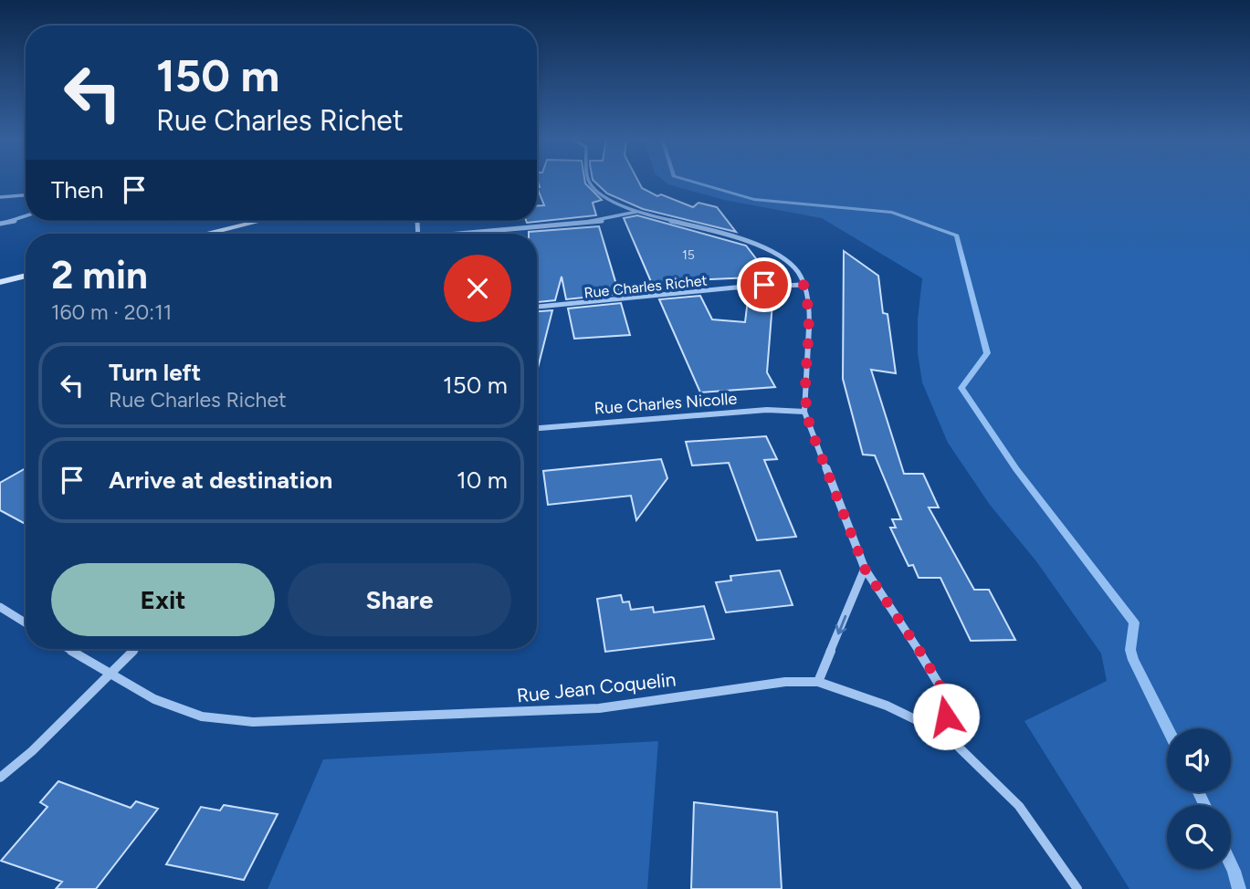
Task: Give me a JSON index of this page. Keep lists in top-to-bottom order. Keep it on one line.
{"streets":{"street":["Rue Charles Richet","Rue Charles Nicolle","Rue Jean Coquelin"]},"house_numbers":["15"],"page":{"turn":["150 m","Rue Charles Richet"],"then":"Then","heading":["2 min","160 m · 20:11"],"list":[{"name":"Turn left","note":"Rue Charles Richet","value":"150 m"},{"name":"Arrive at destination","value":"10 m"}],"buttons":["Exit","Share"]}}
